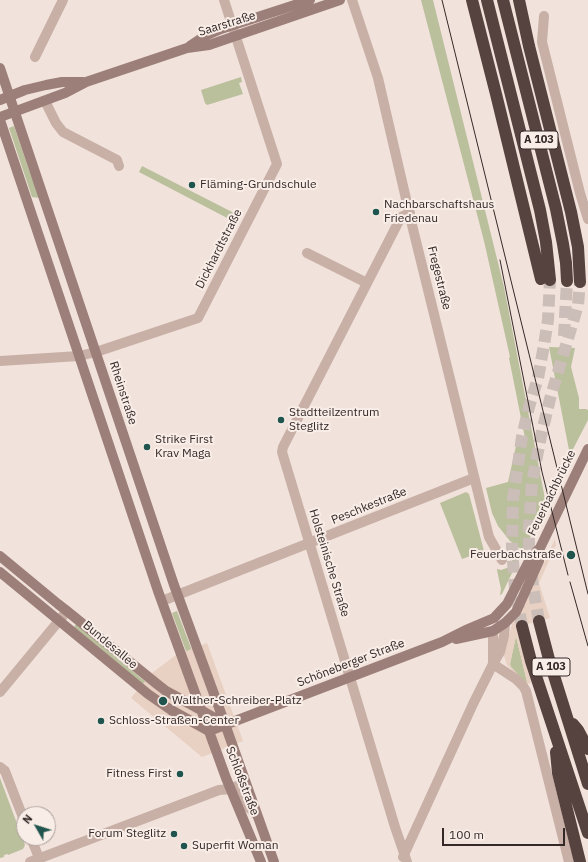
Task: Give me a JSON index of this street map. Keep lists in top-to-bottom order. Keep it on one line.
{"streets":{"highway":["A 103"],"street":["Saarstraße","Dickhardtstraße","Fregestraße","Rheinstraße","Feuerbachbrücke","Peschkestraße","Holsteinische Straße","Bundesallee","Schöneberger Straße","Schloßstraße"]},"crossings":[["Saarstraße","Dickhardtstraße"],["Saarstraße","Rheinstraße"],["Dickhardtstraße","Rheinstraße"],["Fregestraße","Peschkestraße"],["Fregestraße","Holsteinische Straße"],["Rheinstraße","Peschkestraße"],["Rheinstraße","Schöneberger Straße"],["Rheinstraße","Schloßstraße"],["Peschkestraße","Holsteinische Straße"],["Holsteinische Straße","Schöneberger Straße"],["Bundesallee","Schloßstraße"],["Schöneberger Straße","Schloßstraße"]],"places":["Fläming-Grundschule","Nachbarschaftshaus Friedenau","Stadtteilzentrum Steglitz","Strike First Krav Maga","Feuerbachstraße","Walther-Schreiber-Platz","Schloss-Straßen-Center","Fitness First","Forum Steglitz","Superfit Woman"],"scale_bar":"100 m","north":"top left"}
